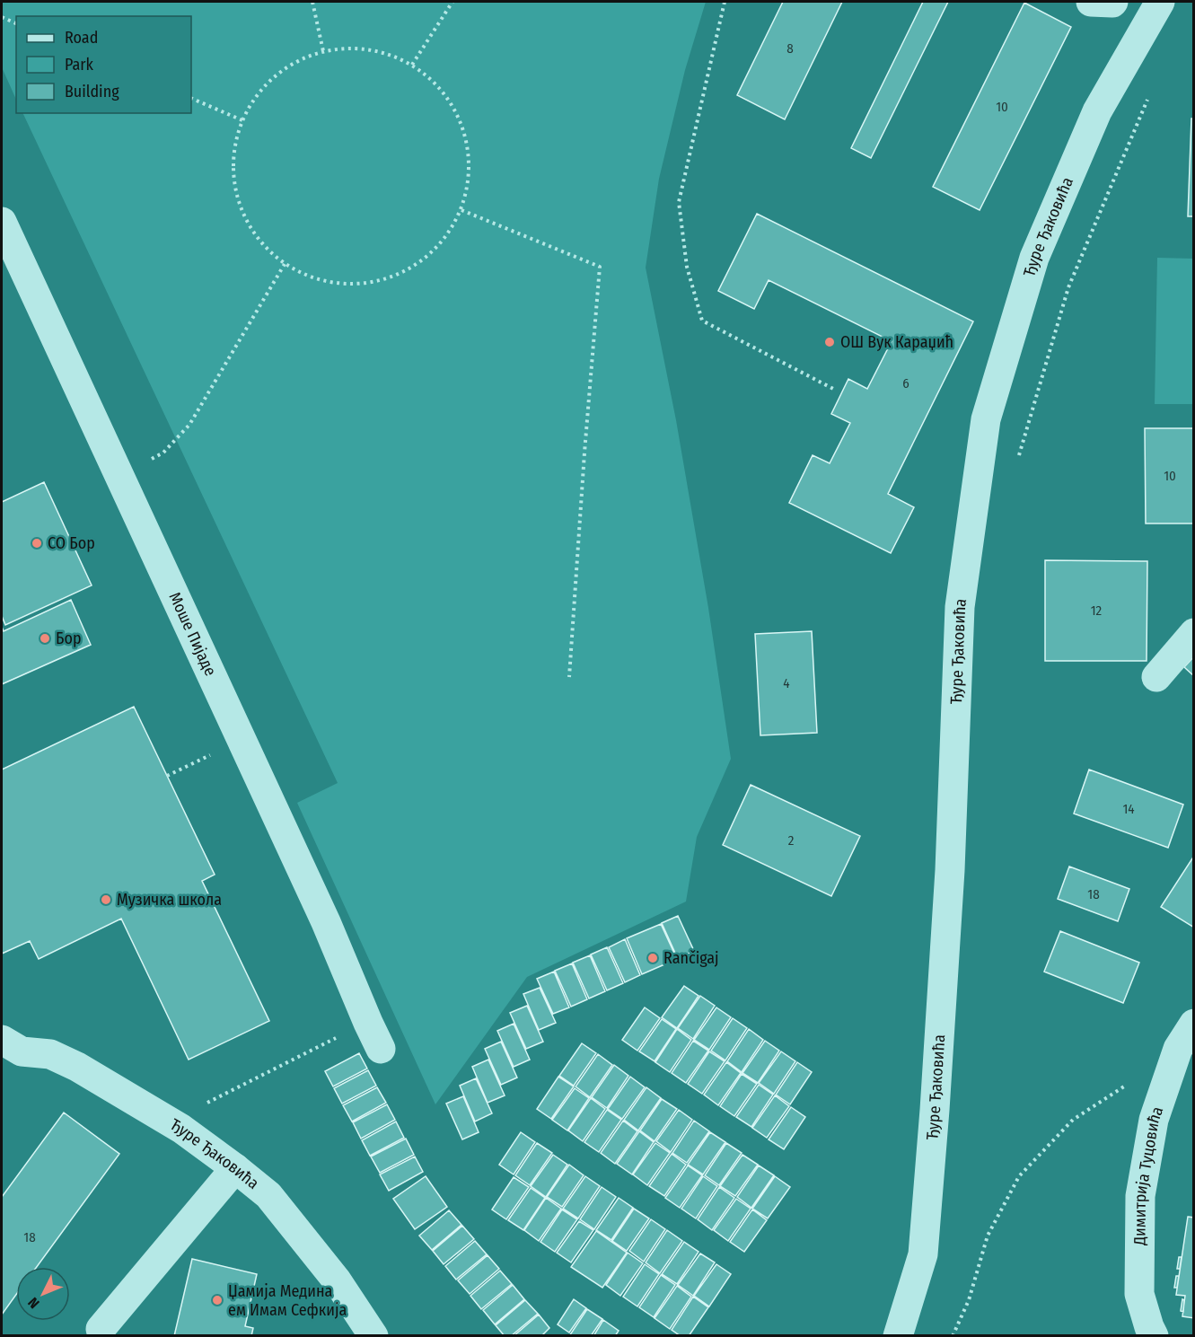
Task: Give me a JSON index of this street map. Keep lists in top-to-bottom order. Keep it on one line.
{"streets":{"street":["Ђуре Ђаковића","Моше Пијаде","Димитрија Туцовића"]},"places":["ОШ Вук Караџић","СО Бор","Бор","Музичка школа","Rančigaj","Џамија Медина ем Имам Сефкија"],"house_numbers":["8","10","6","10","12","4","14","2","18","18"],"legend":["Road","Park","Building"],"north":"bottom left"}
